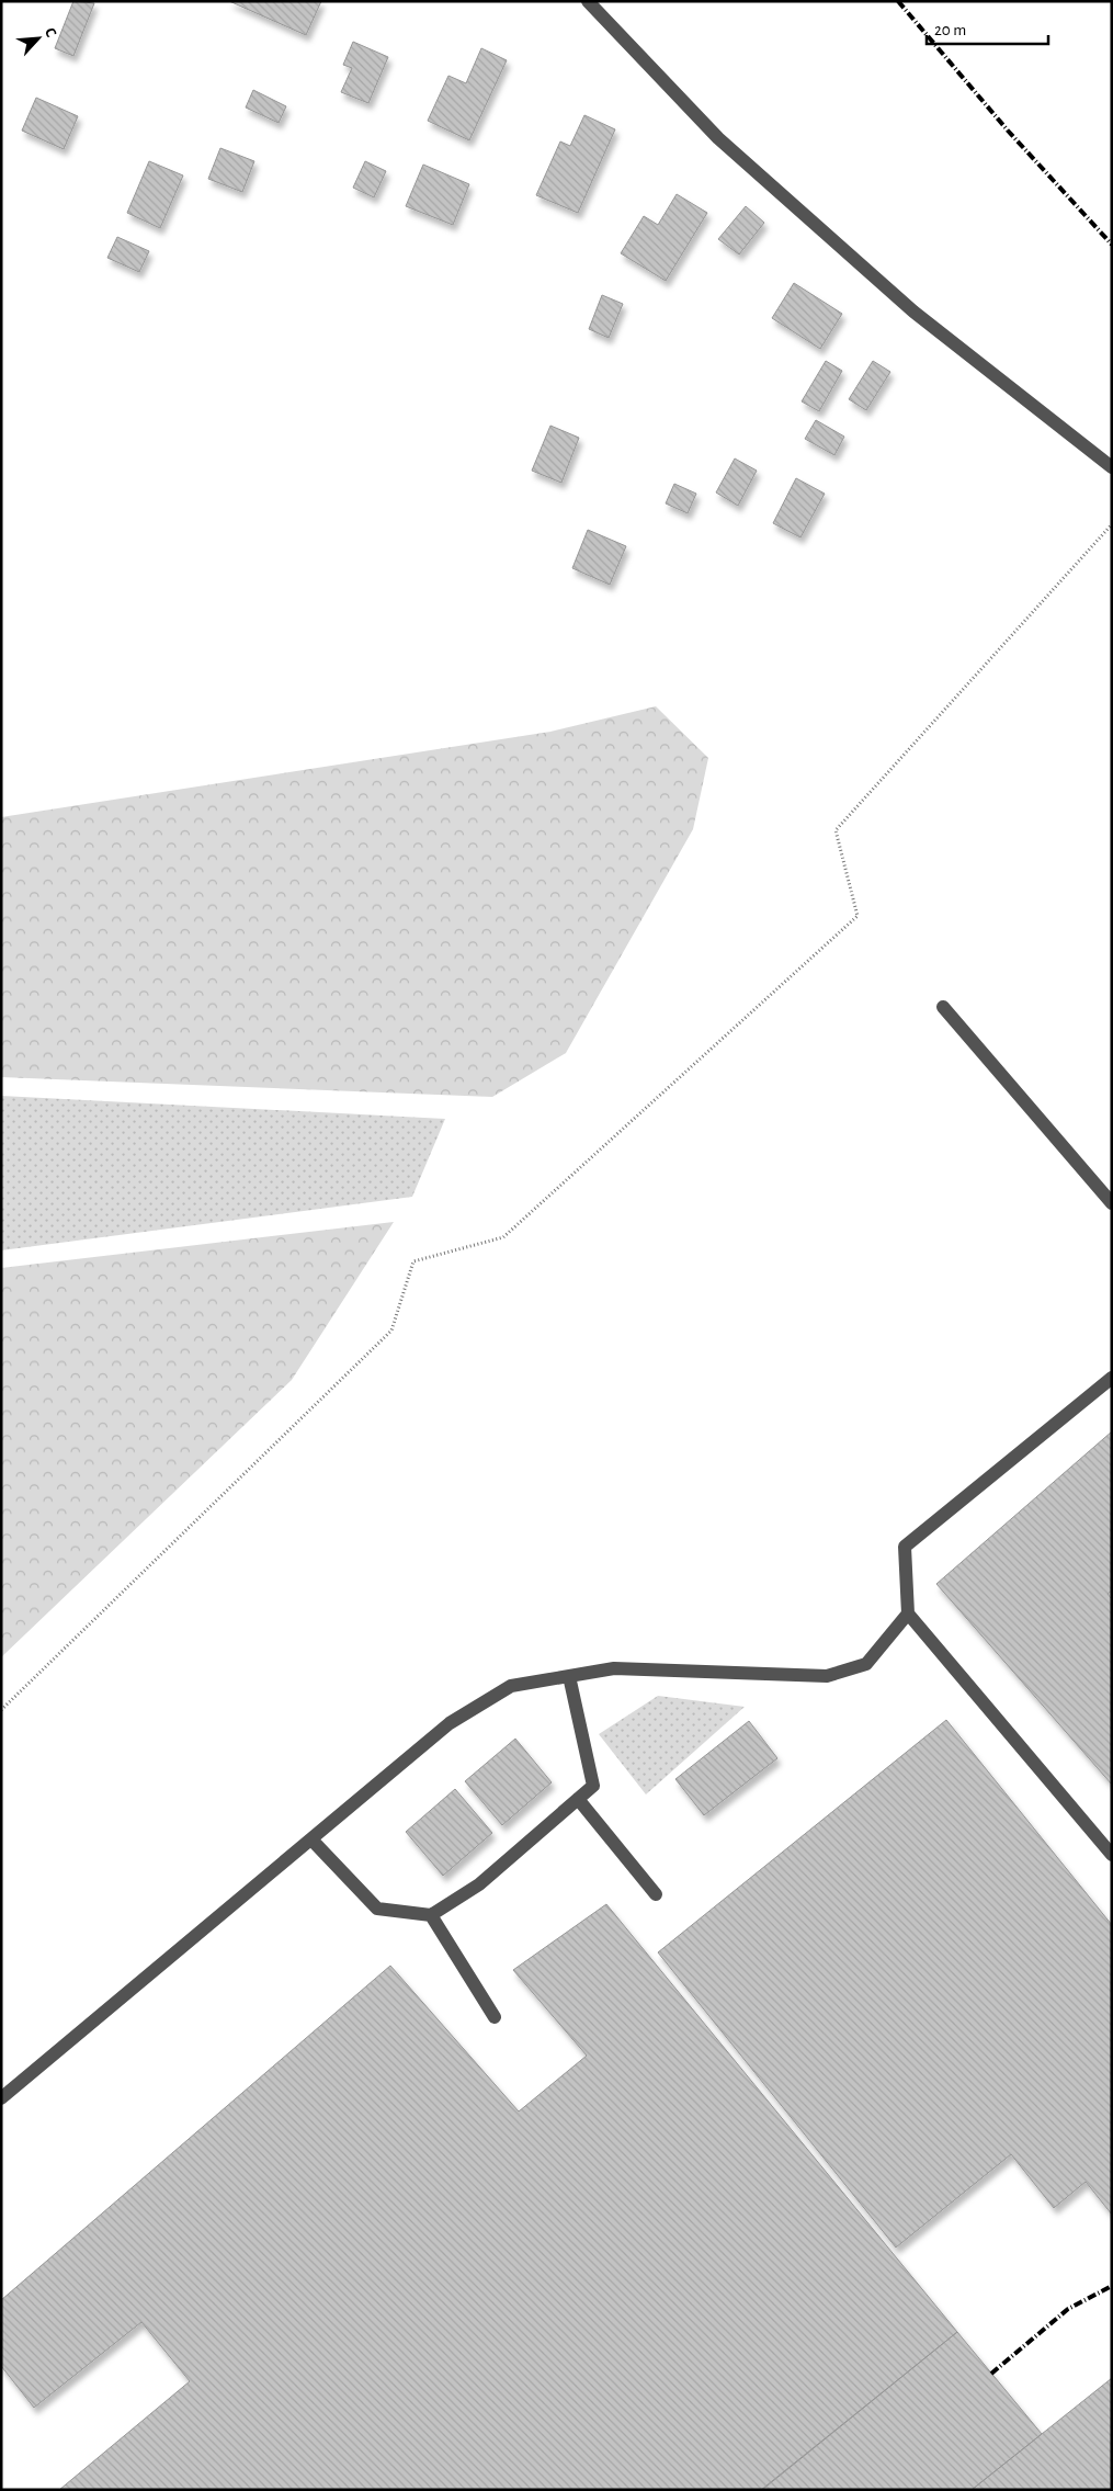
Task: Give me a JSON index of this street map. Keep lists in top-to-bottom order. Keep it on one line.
{"scale_bar":"20 m","north":"top right"}
